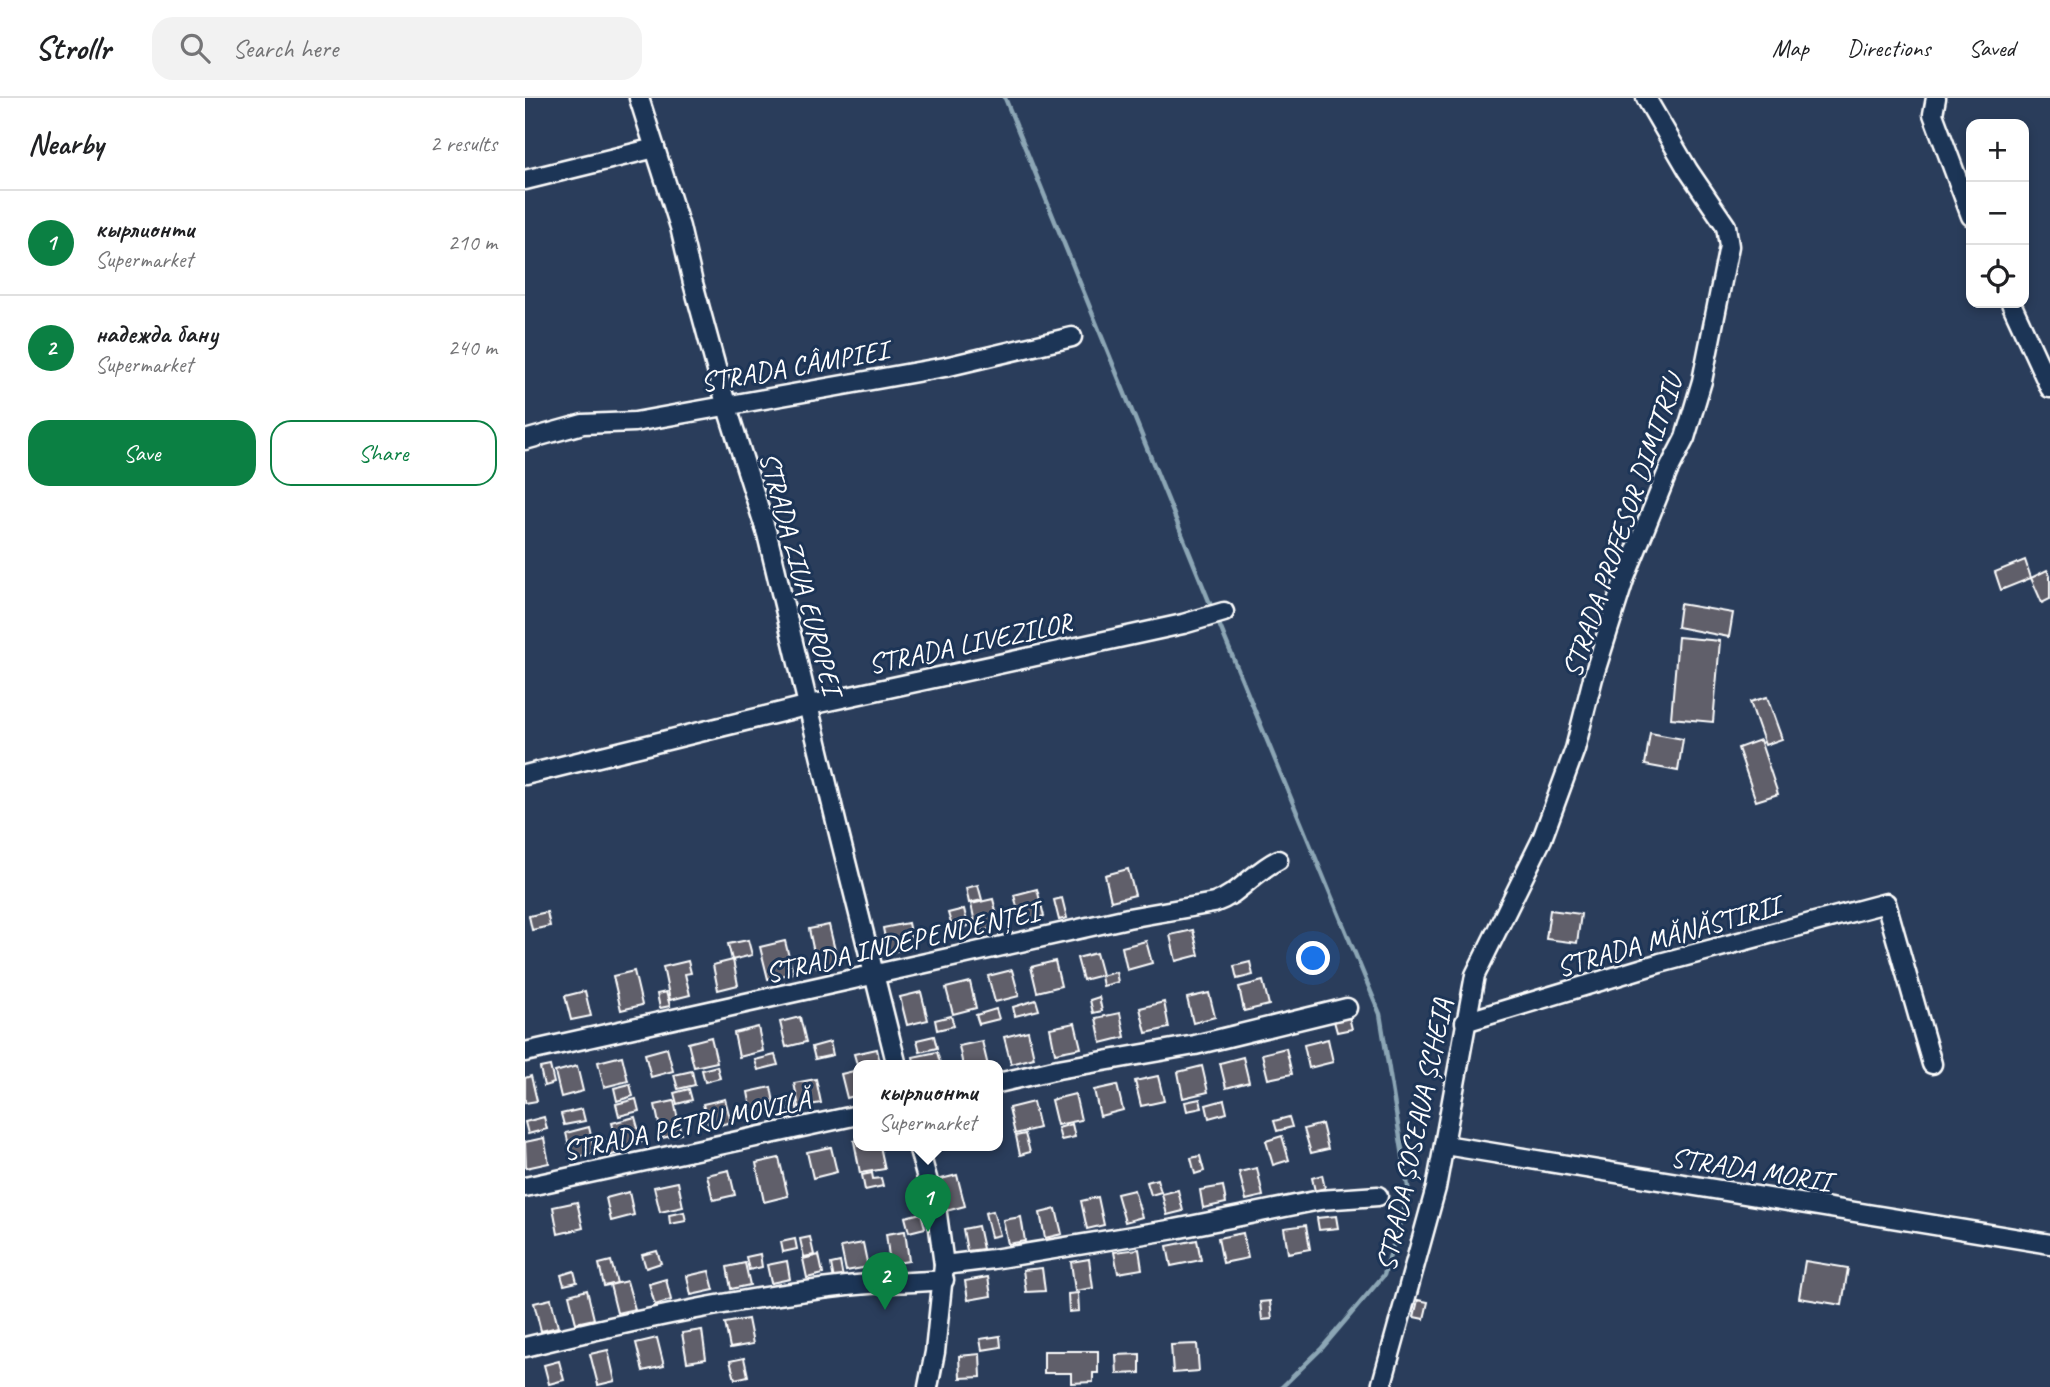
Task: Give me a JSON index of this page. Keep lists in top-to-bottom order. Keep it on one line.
{"streets":{"street":["STRADA CÂMPIEI","STRADA PROFESOR DIMITRIU","STRADA ZIUA EUROPEI","STRADA LIVEZILOR","STRADA MĂNĂSTIRII","STRADA INDEPENDENȚEI","STRADA PETRU MOVILĂ","STRADA ȘOSEAUA ȘCHEIA","STRADA MORII"]},"crossings":[["STRADA CÂMPIEI","STRADA ZIUA EUROPEI"],["STRADA PROFESOR DIMITRIU","STRADA ȘOSEAUA ȘCHEIA"],["STRADA ZIUA EUROPEI","STRADA LIVEZILOR"],["STRADA ZIUA EUROPEI","STRADA INDEPENDENȚEI"],["STRADA MĂNĂSTIRII","STRADA ȘOSEAUA ȘCHEIA"],["STRADA ȘOSEAUA ȘCHEIA","STRADA MORII"]],"page":{"header":"Strollr","search":"Search here","nav":["Map","Directions","Saved"],"heading":["Nearby","2 results"],"map_buttons":["+","−"],"list":[{"mark":"1","name":"кырлионти","note":"Supermarket","value":"210 m"},{"mark":"2","name":"надежда бану","note":"Supermarket","value":"240 m"}],"buttons":["Save","Share"],"popup":["кырлионти","Supermarket"],"pins":["1","2"]}}
